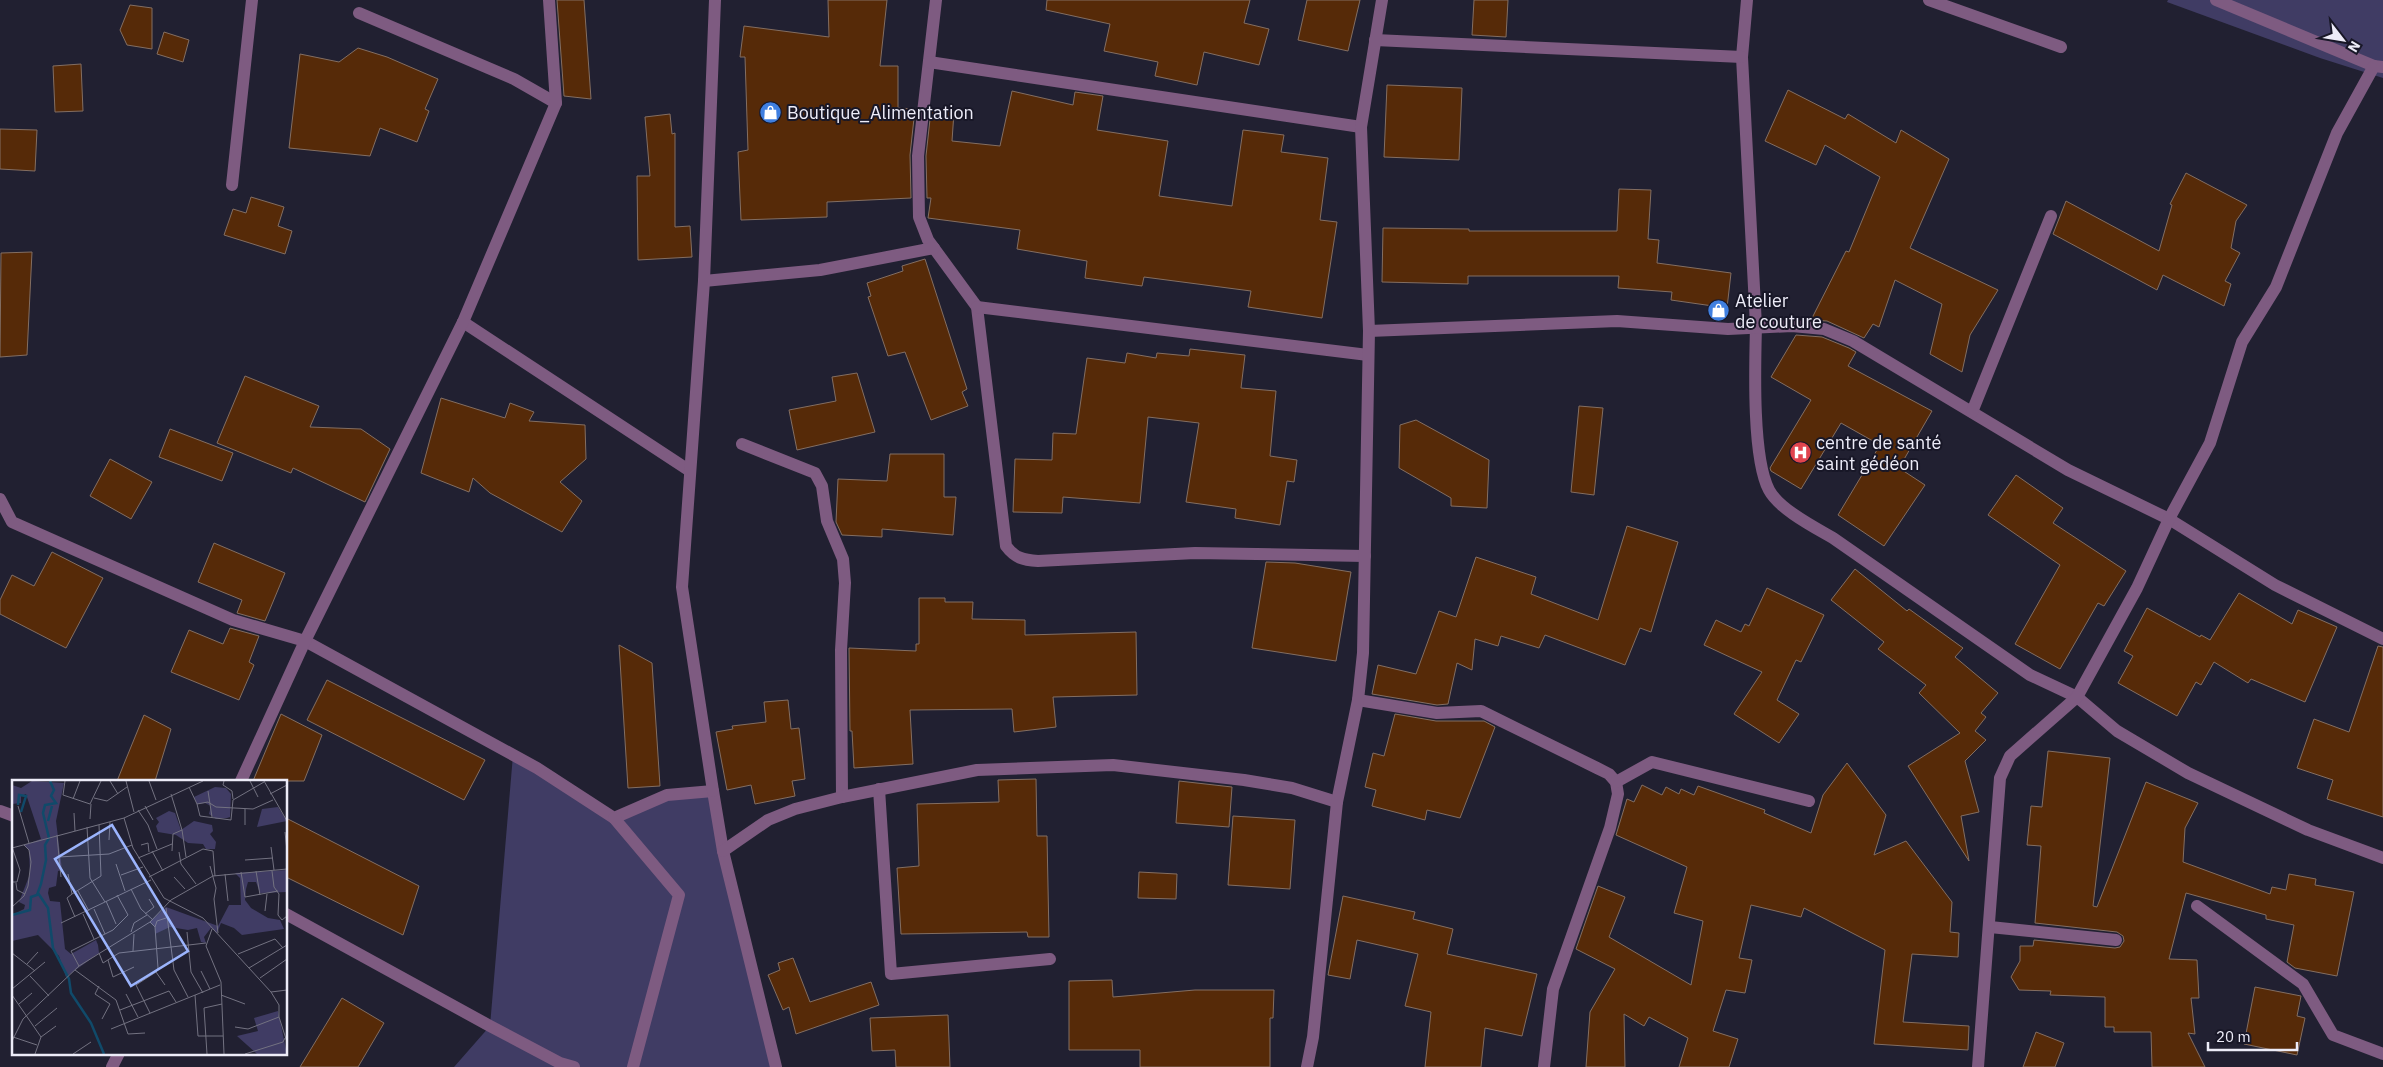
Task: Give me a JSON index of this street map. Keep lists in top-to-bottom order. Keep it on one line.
{"places":{"shop":["Boutique_Alimentation","Atelier de couture"],"hospital":["centre de santé saint gédéon"]},"scale_bar":"20 m","north":"bottom right"}
